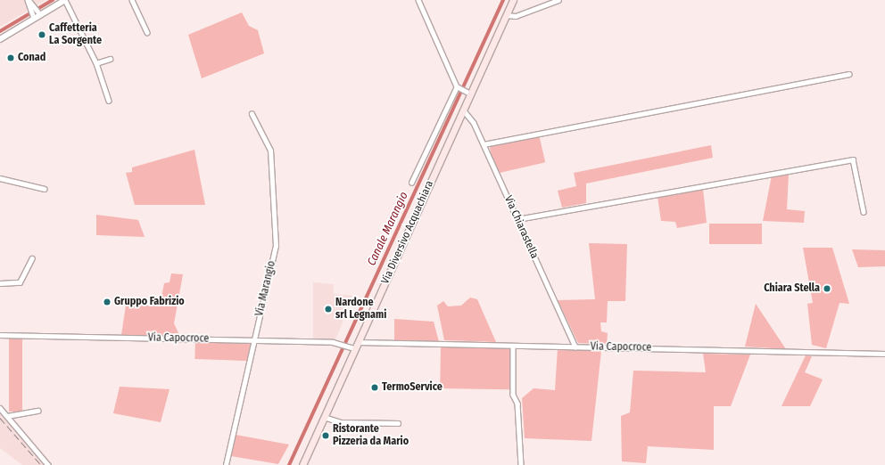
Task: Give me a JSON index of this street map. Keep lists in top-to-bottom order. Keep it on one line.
{"streets":{"main road":["Via Diversivo Acquachiara"],"street":["Via Chiarastella","Via Marangio","Via Capocroce"]},"crossings":[["Via Chiarastella","Via Diversivo Acquachiara"],["Via Chiarastella","Via Capocroce"],["Via Diversivo Acquachiara","Via Capocroce"],["Via Marangio","Via Capocroce"]],"water":["Canale Marangio"],"places":["Caffetteria La Sorgente","Conad","Chiara Stella","Gruppo Fabrizio","Nardone srl Legnami","TermoService","Ristorante Pizzeria da Mario"]}
